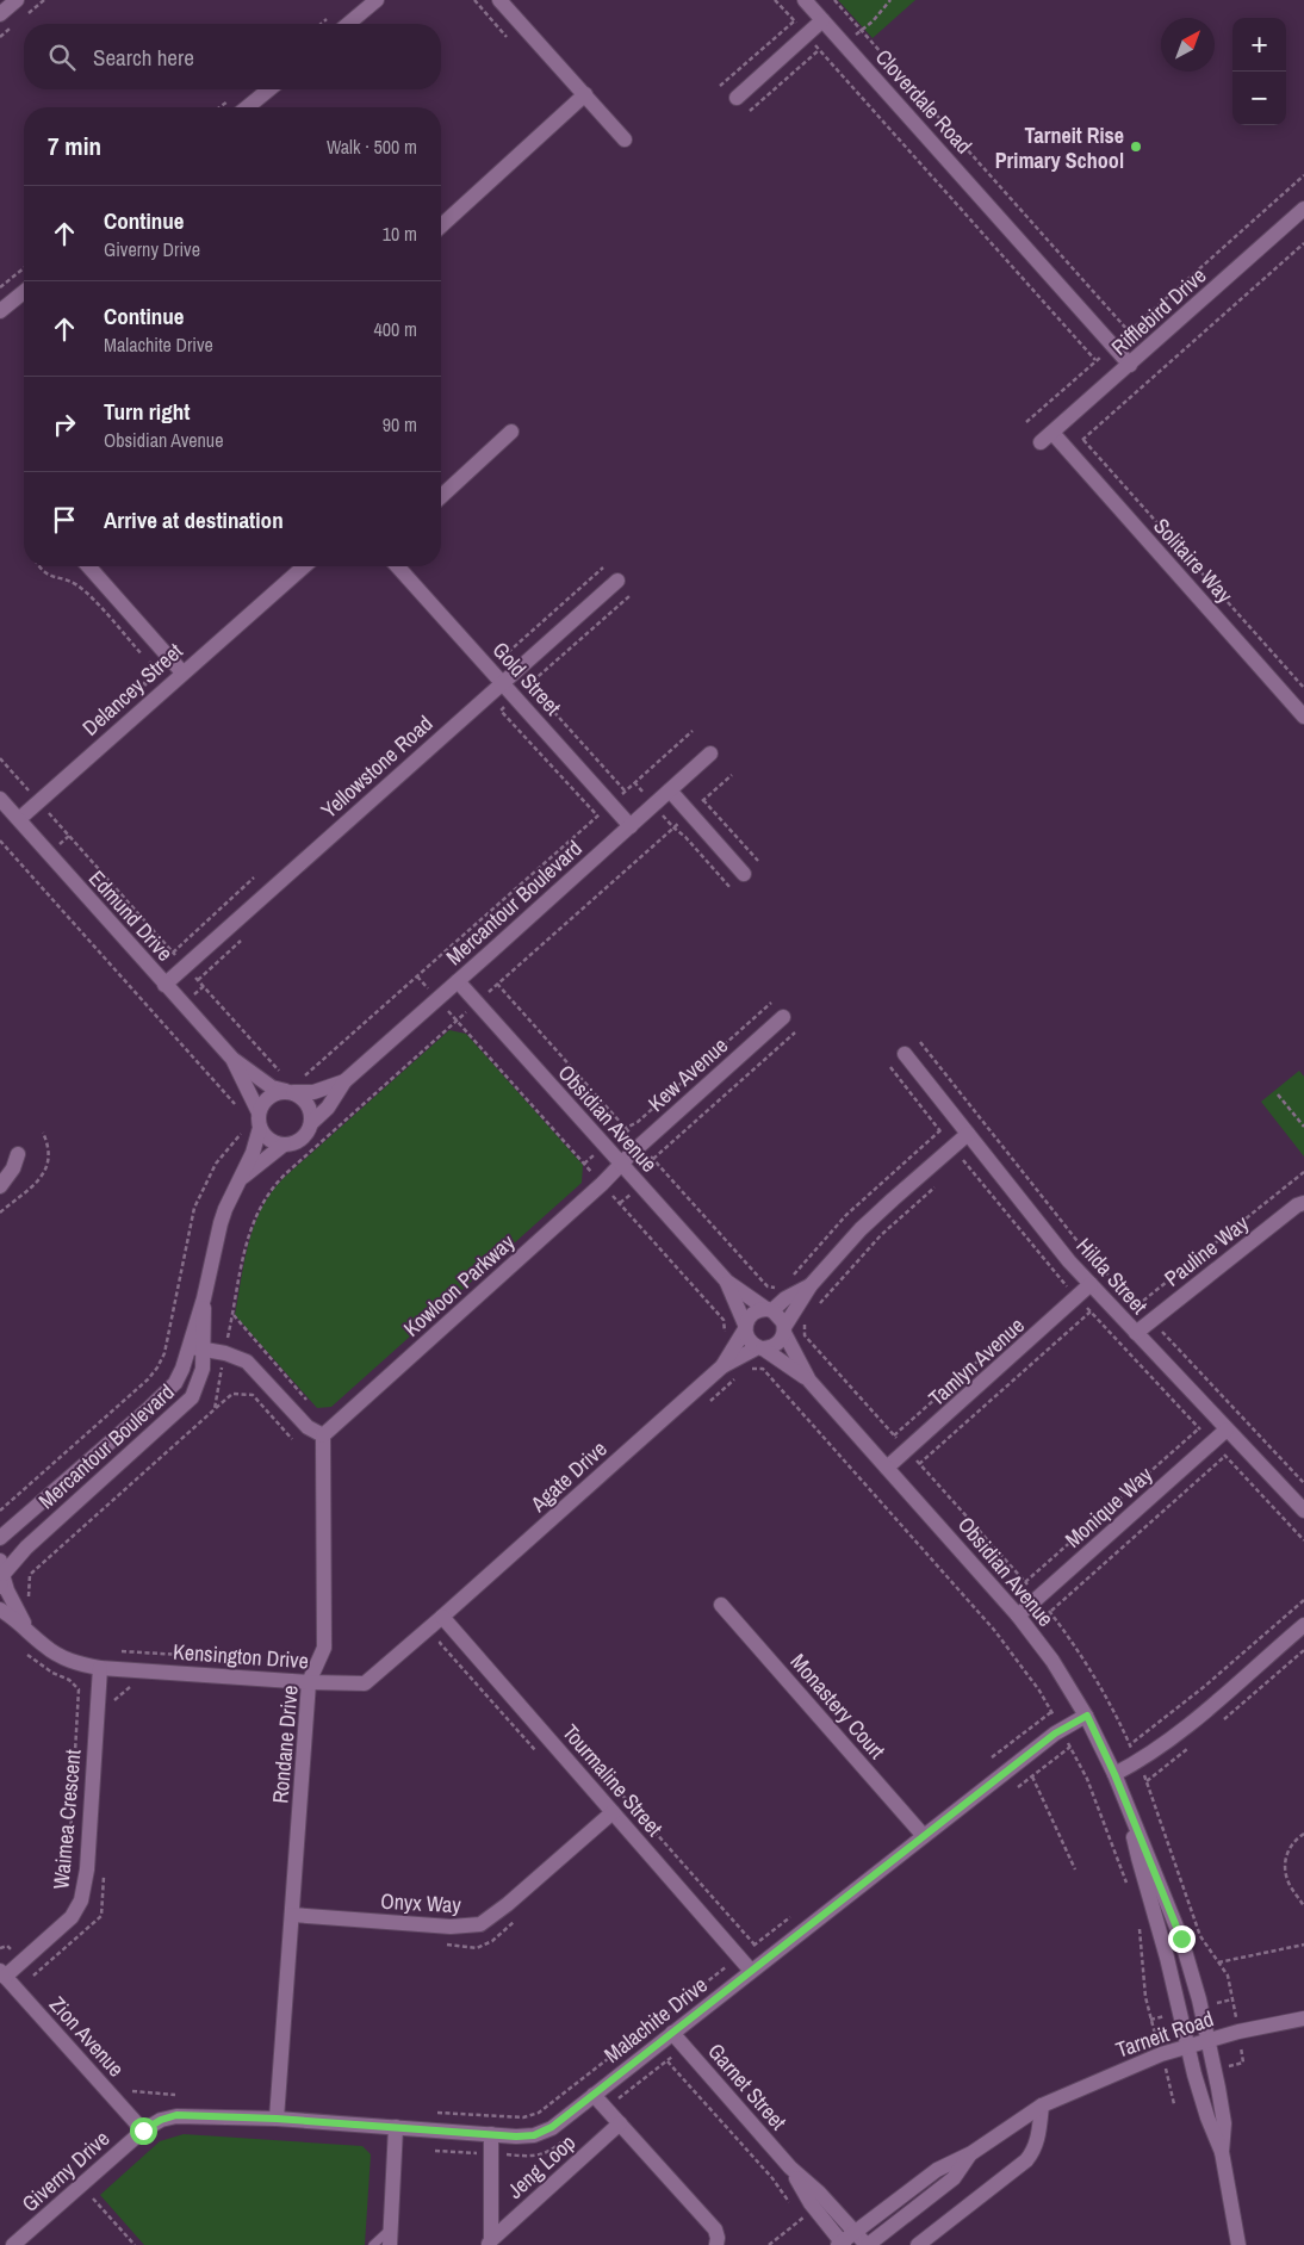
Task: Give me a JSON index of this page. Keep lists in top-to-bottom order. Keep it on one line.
{"streets":{"street":["Cloverdale Road","Rifflebird Drive","Solitaire Way","Gold Street","Delancey Street","Yellowstone Road","Mercantour Boulevard","Edmund Drive","Kew Avenue","Obsidian Avenue","Pauline Way","Hilda Street","Kowloon Parkway","Tamlyn Avenue","Agate Drive","Monique Way","Kensington Drive","Monastery Court","Rondane Drive","Tourmaline Street","Waimea Crescent","Onyx Way","Malachite Drive","Tarneit Road","Zion Avenue","Garnet Street","Jeng Loop","Giverny Drive"]},"crossings":[["Cloverdale Road","Rifflebird Drive"],["Rifflebird Drive","Solitaire Way"],["Gold Street","Yellowstone Road"],["Gold Street","Mercantour Boulevard"],["Delancey Street","Edmund Drive"],["Yellowstone Road","Edmund Drive"],["Mercantour Boulevard","Obsidian Avenue"],["Mercantour Boulevard","Kensington Drive"],["Kew Avenue","Obsidian Avenue"],["Kew Avenue","Kowloon Parkway"],["Obsidian Avenue","Kowloon Parkway"],["Obsidian Avenue","Tamlyn Avenue"],["Obsidian Avenue","Agate Drive"],["Obsidian Avenue","Monique Way"],["Obsidian Avenue","Malachite Drive"],["Obsidian Avenue","Tarneit Road"],["Pauline Way","Hilda Street"],["Hilda Street","Tamlyn Avenue"],["Hilda Street","Monique Way"],["Kowloon Parkway","Rondane Drive"],["Agate Drive","Kensington Drive"],["Agate Drive","Tourmaline Street"],["Kensington Drive","Rondane Drive"],["Kensington Drive","Tourmaline Street"],["Kensington Drive","Waimea Crescent"],["Monastery Court","Malachite Drive"],["Rondane Drive","Onyx Way"],["Rondane Drive","Malachite Drive"],["Tourmaline Street","Onyx Way"],["Tourmaline Street","Malachite Drive"],["Waimea Crescent","Zion Avenue"],["Malachite Drive","Garnet Street"],["Malachite Drive","Jeng Loop"],["Malachite Drive","Giverny Drive"],["Tarneit Road","Garnet Street"],["Zion Avenue","Giverny Drive"]],"places":["Tarneit Rise Primary School"],"north":"top right","page":{"map_buttons":["+","−"],"search":"Search here","heading":["7 min","Walk · 500 m"],"list":[["Continue","Giverny Drive","10 m"],["Continue","Malachite Drive","400 m"],["Turn right","Obsidian Avenue","90 m"],"Arrive at destination"]}}
